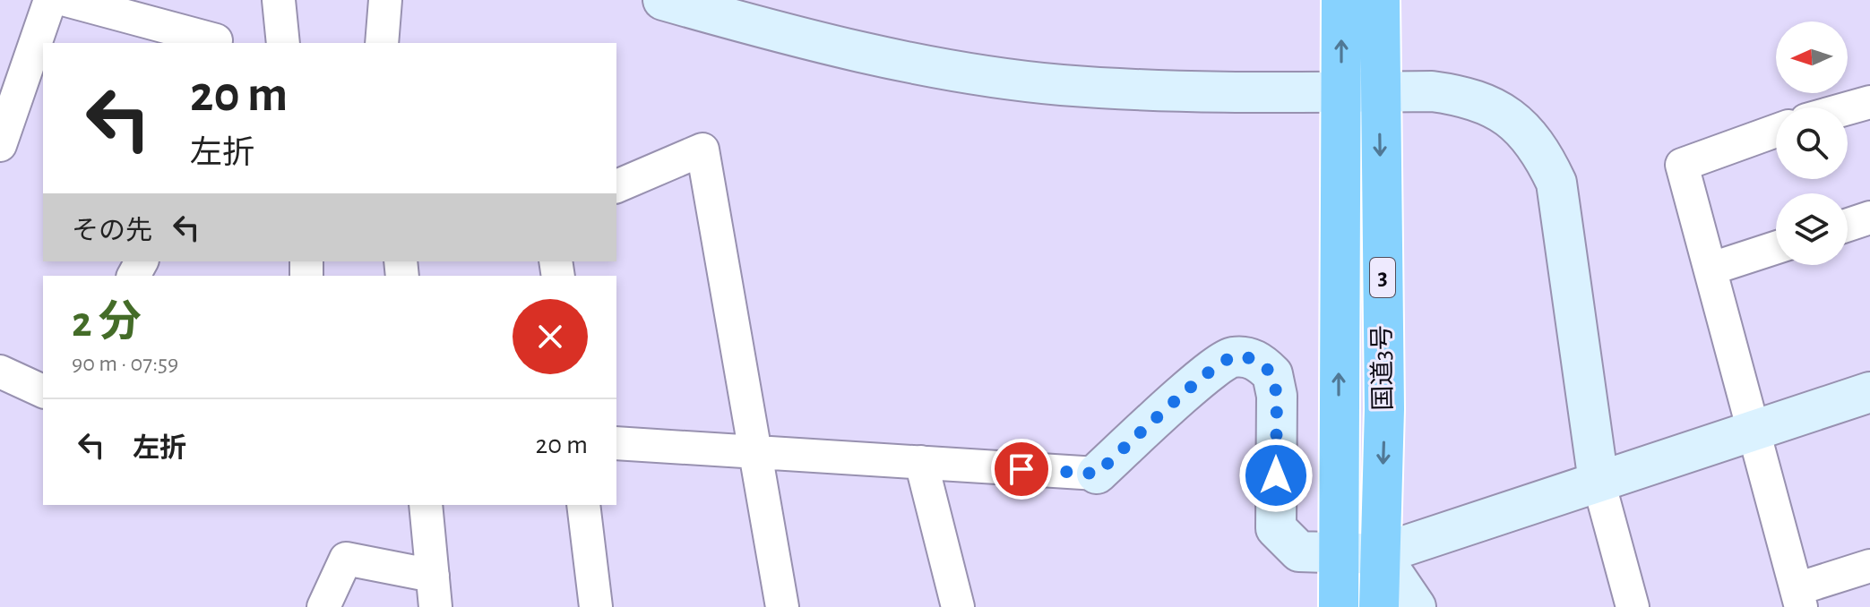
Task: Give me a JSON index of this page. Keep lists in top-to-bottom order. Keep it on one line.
{"streets":{"highway":["3","国道3号"]},"north":"left","page":{"turn":["20 m","左折"],"then":"その先","heading":["2 分","90 m · 07:59"],"list":[{"name":"左折","value":"20 m"}]}}
